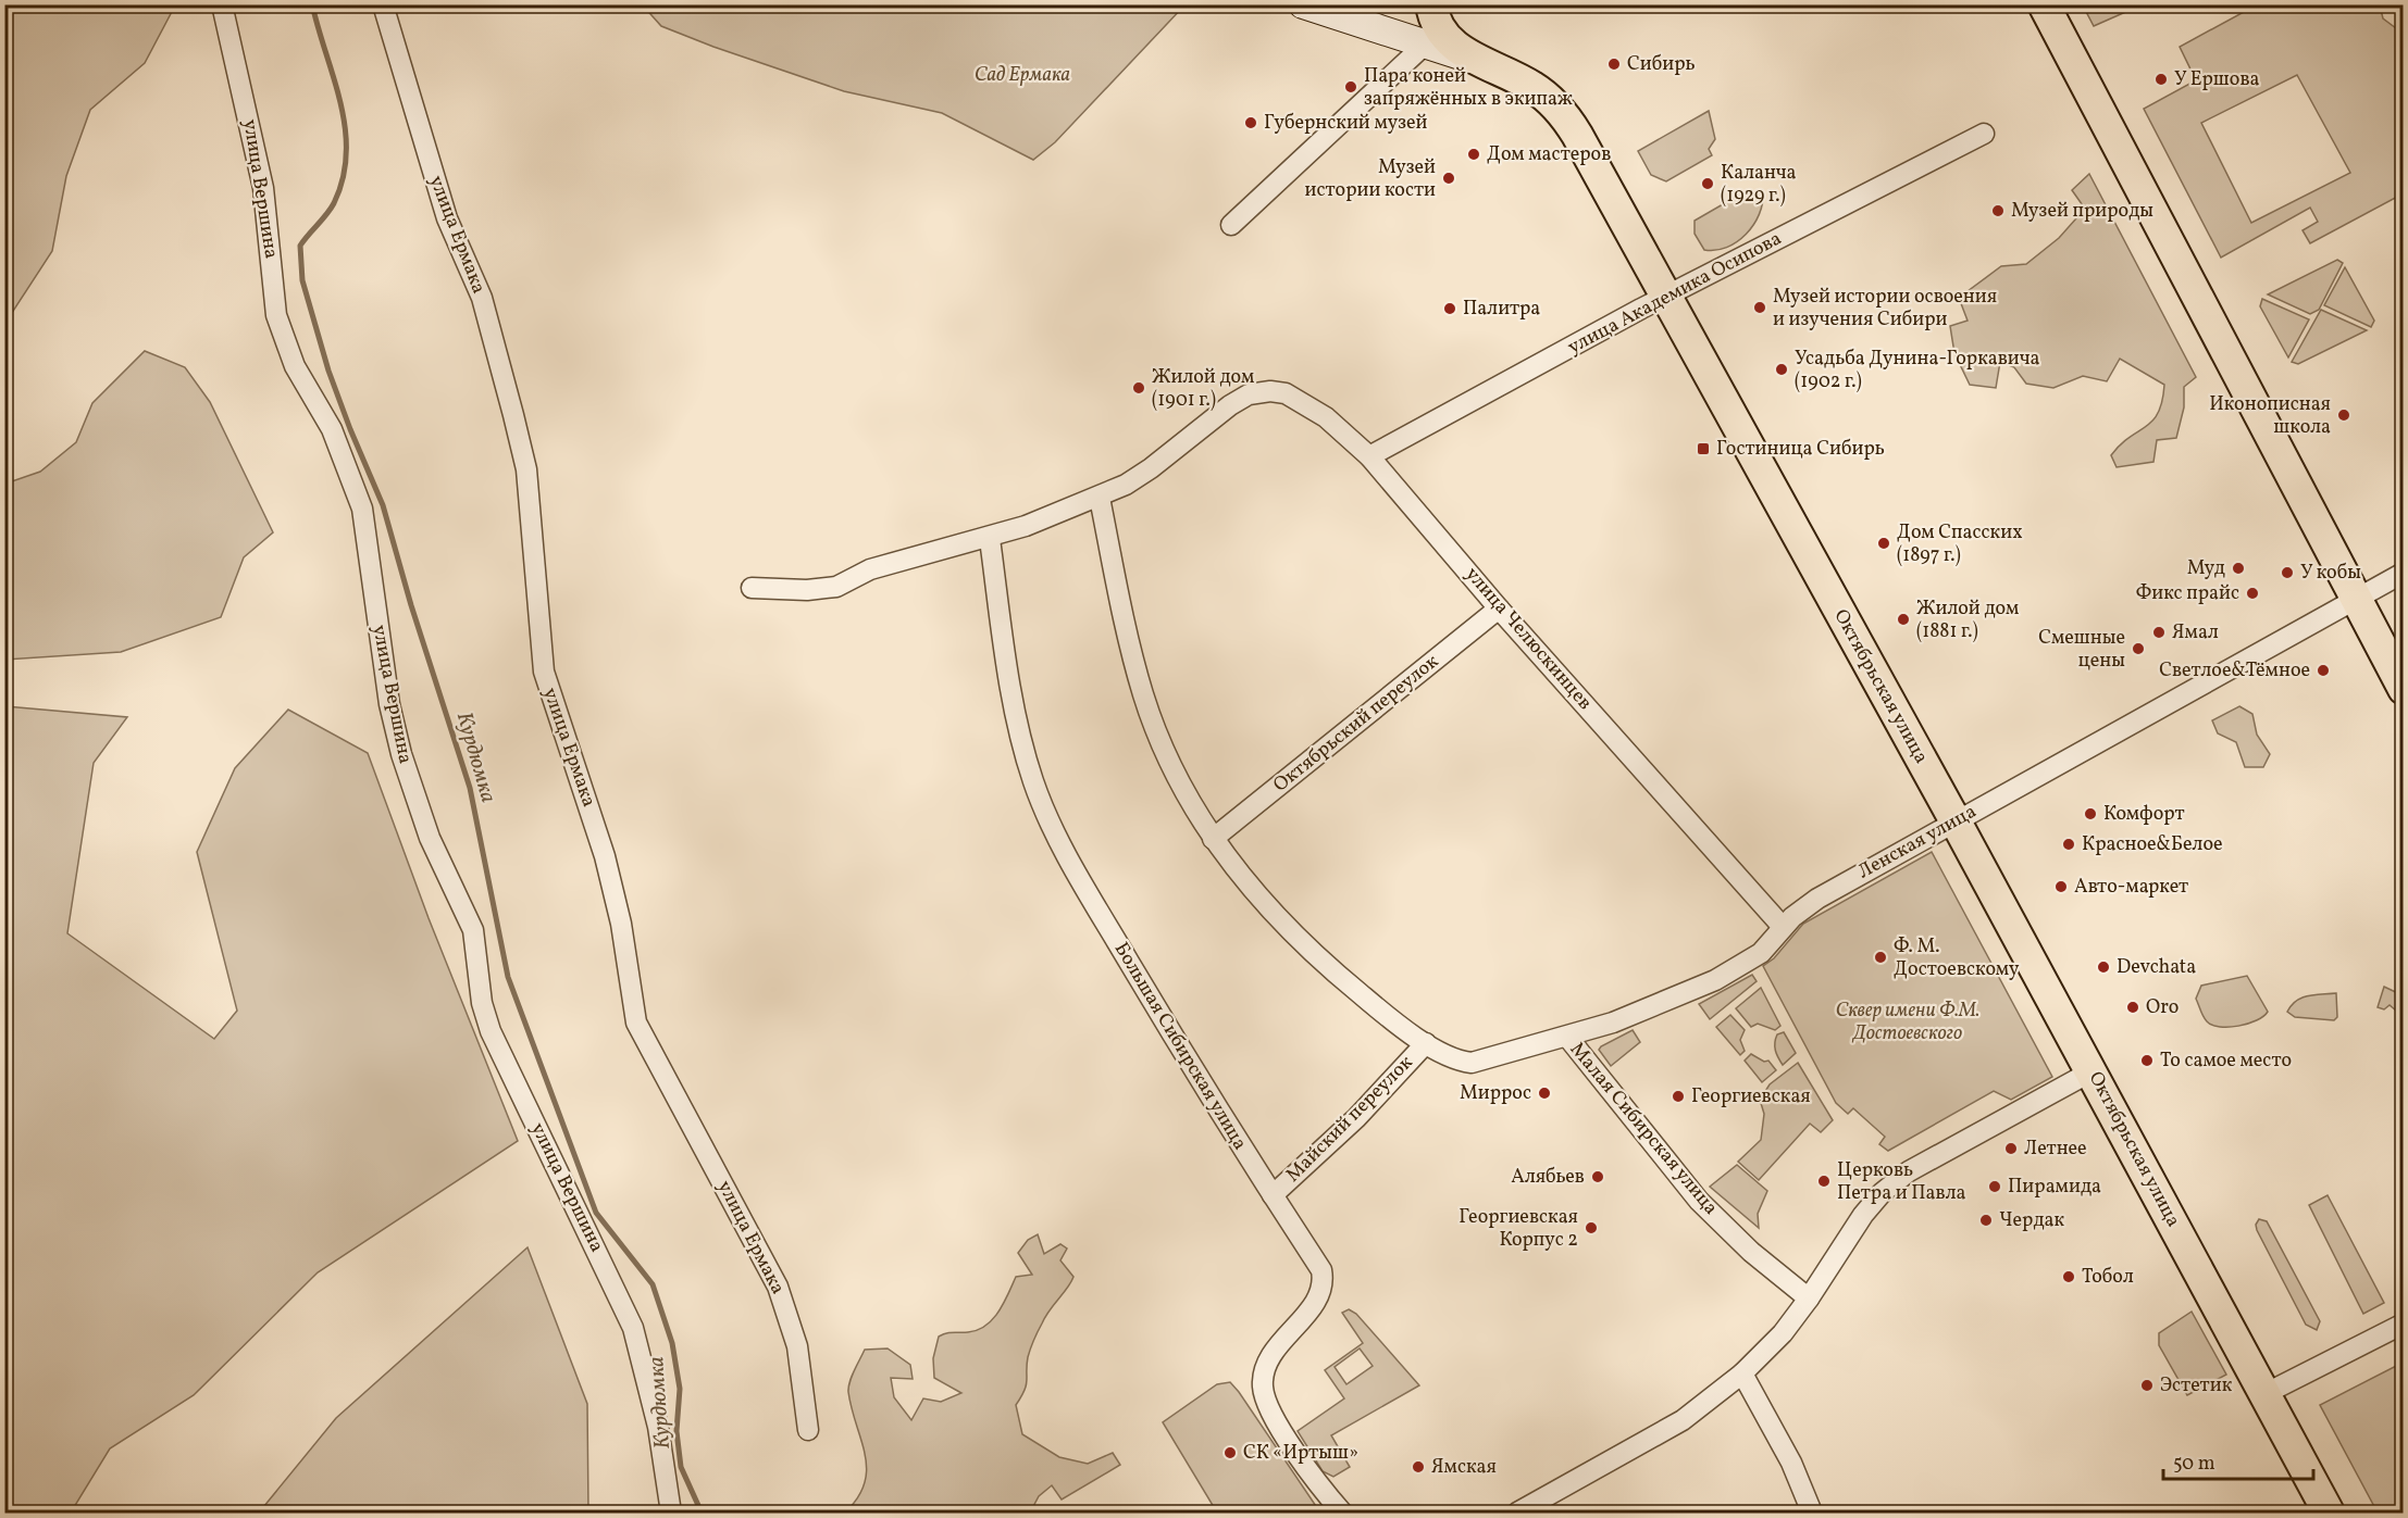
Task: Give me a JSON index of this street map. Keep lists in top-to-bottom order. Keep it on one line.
{"streets":{"main road":["Октябрьская улица"],"street":["улица Вершина","улица Ермака","улица Академика Осипова","улица Челюскинцев","Октябрьский переулок","Ленская улица","Большая Сибирская улица","Майский переулок","Малая Сибирская улица"]},"crossings":[["улица Академика Осипова","улица Челюскинцев"],["улица Академика Осипова","Октябрьская улица"],["улица Челюскинцев","Октябрьский переулок"],["улица Челюскинцев","Ленская улица"],["Октябрьская улица","Ленская улица"],["Ленская улица","Майский переулок"],["Ленская улица","Малая Сибирская улица"],["Большая Сибирская улица","Майский переулок"]],"water":["Курдюмка"],"parks":["Сад Ермака","Сквер имени Ф.М. Достоевского"],"places":{"other":["Сибирь","У Ершова","Пара коней запряжённых в экипаж","Губернский музей","Дом мастеров","Музей истории кости","Каланча (1929 г.)","Музей природы","Музей истории освоения и изучения Сибири","Палитра","Усадьба Дунина-Горкавича (1902 г.)","Жилой дом (1901 г.)","Иконописная школа","Дом Спасских (1897 г.)","Муд","У кобы","Фикс прайс","Жилой дом (1881 г.)","Ямал","Смешные цены","Светлое&Тёмное","Комфорт","Красное&Белое","Авто-маркет","Ф. М. Достоевскому","Devchata","Oro","То самое место","Миррос","Георгиевская","Летнее","Алябьев","Церковь Петра и Павла","Пирамида","Чердак","Георгиевская Корпус 2","Тобол","Эстетик","СК «Иртыш»","Ямская"],"transit":["Гостиница Сибирь"]},"scale_bar":"50 m"}
